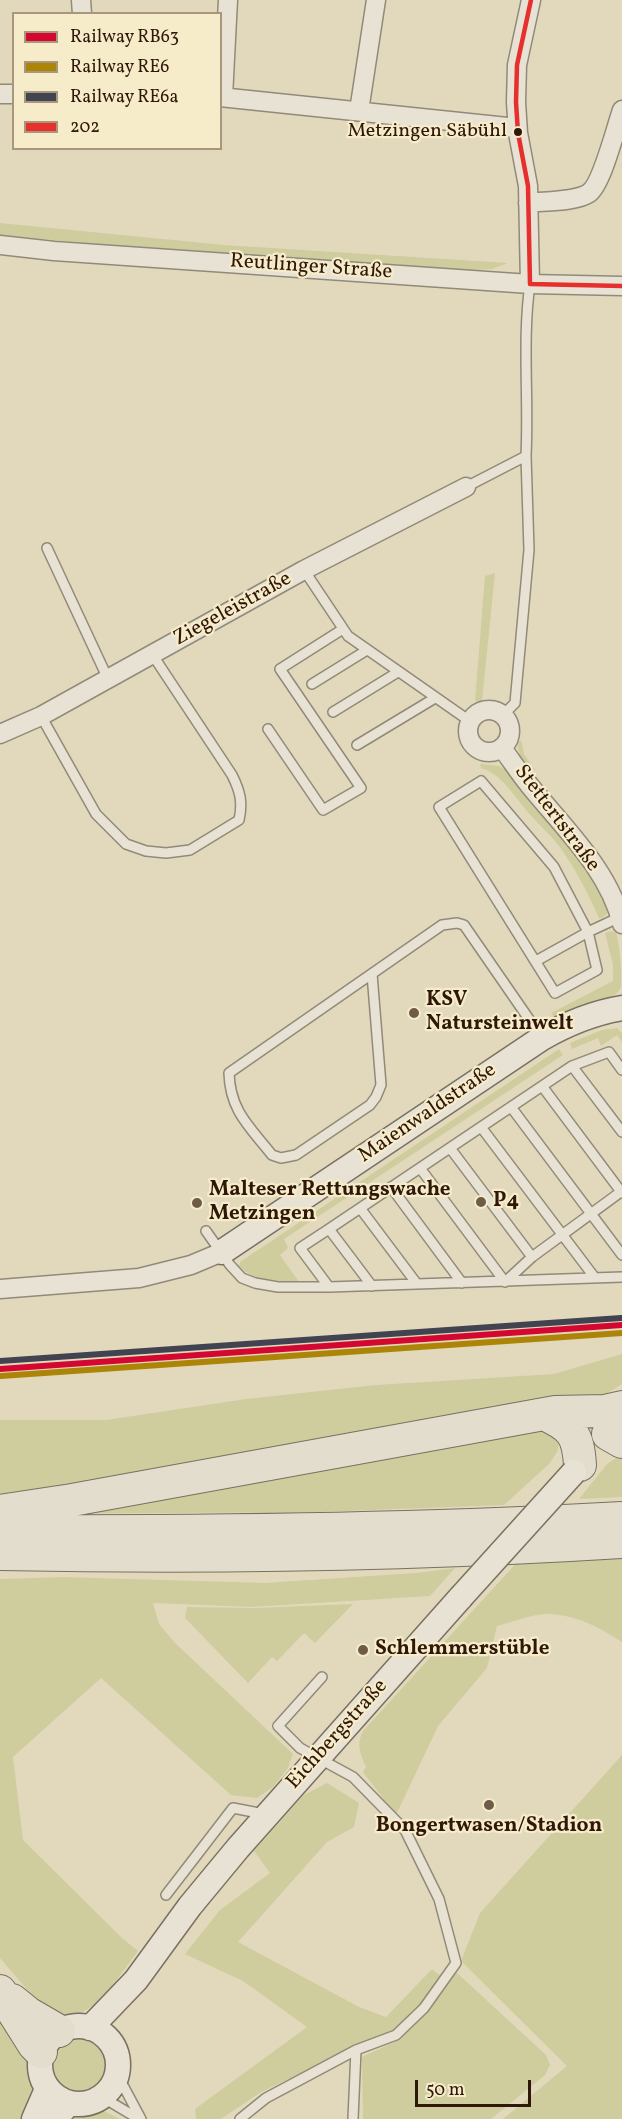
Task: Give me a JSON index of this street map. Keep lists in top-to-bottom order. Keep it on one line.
{"streets":{"main road":["Maienwaldstraße","Eichbergstraße"],"street":["Reutlinger Straße","Ziegeleistraße","Stettertstraße"]},"places":["Metzingen Säbühl","KSV Natursteinwelt","P4","Malteser Rettungswache Metzingen","Schlemmerstüble","Bongertwasen/Stadion"],"lines":["transit line 202","rail line RE6a","rail line RB63","rail line RE6"],"legend":["Railway RB63","Railway RE6","Railway RE6a","202"],"scale_bar":"50 m"}
